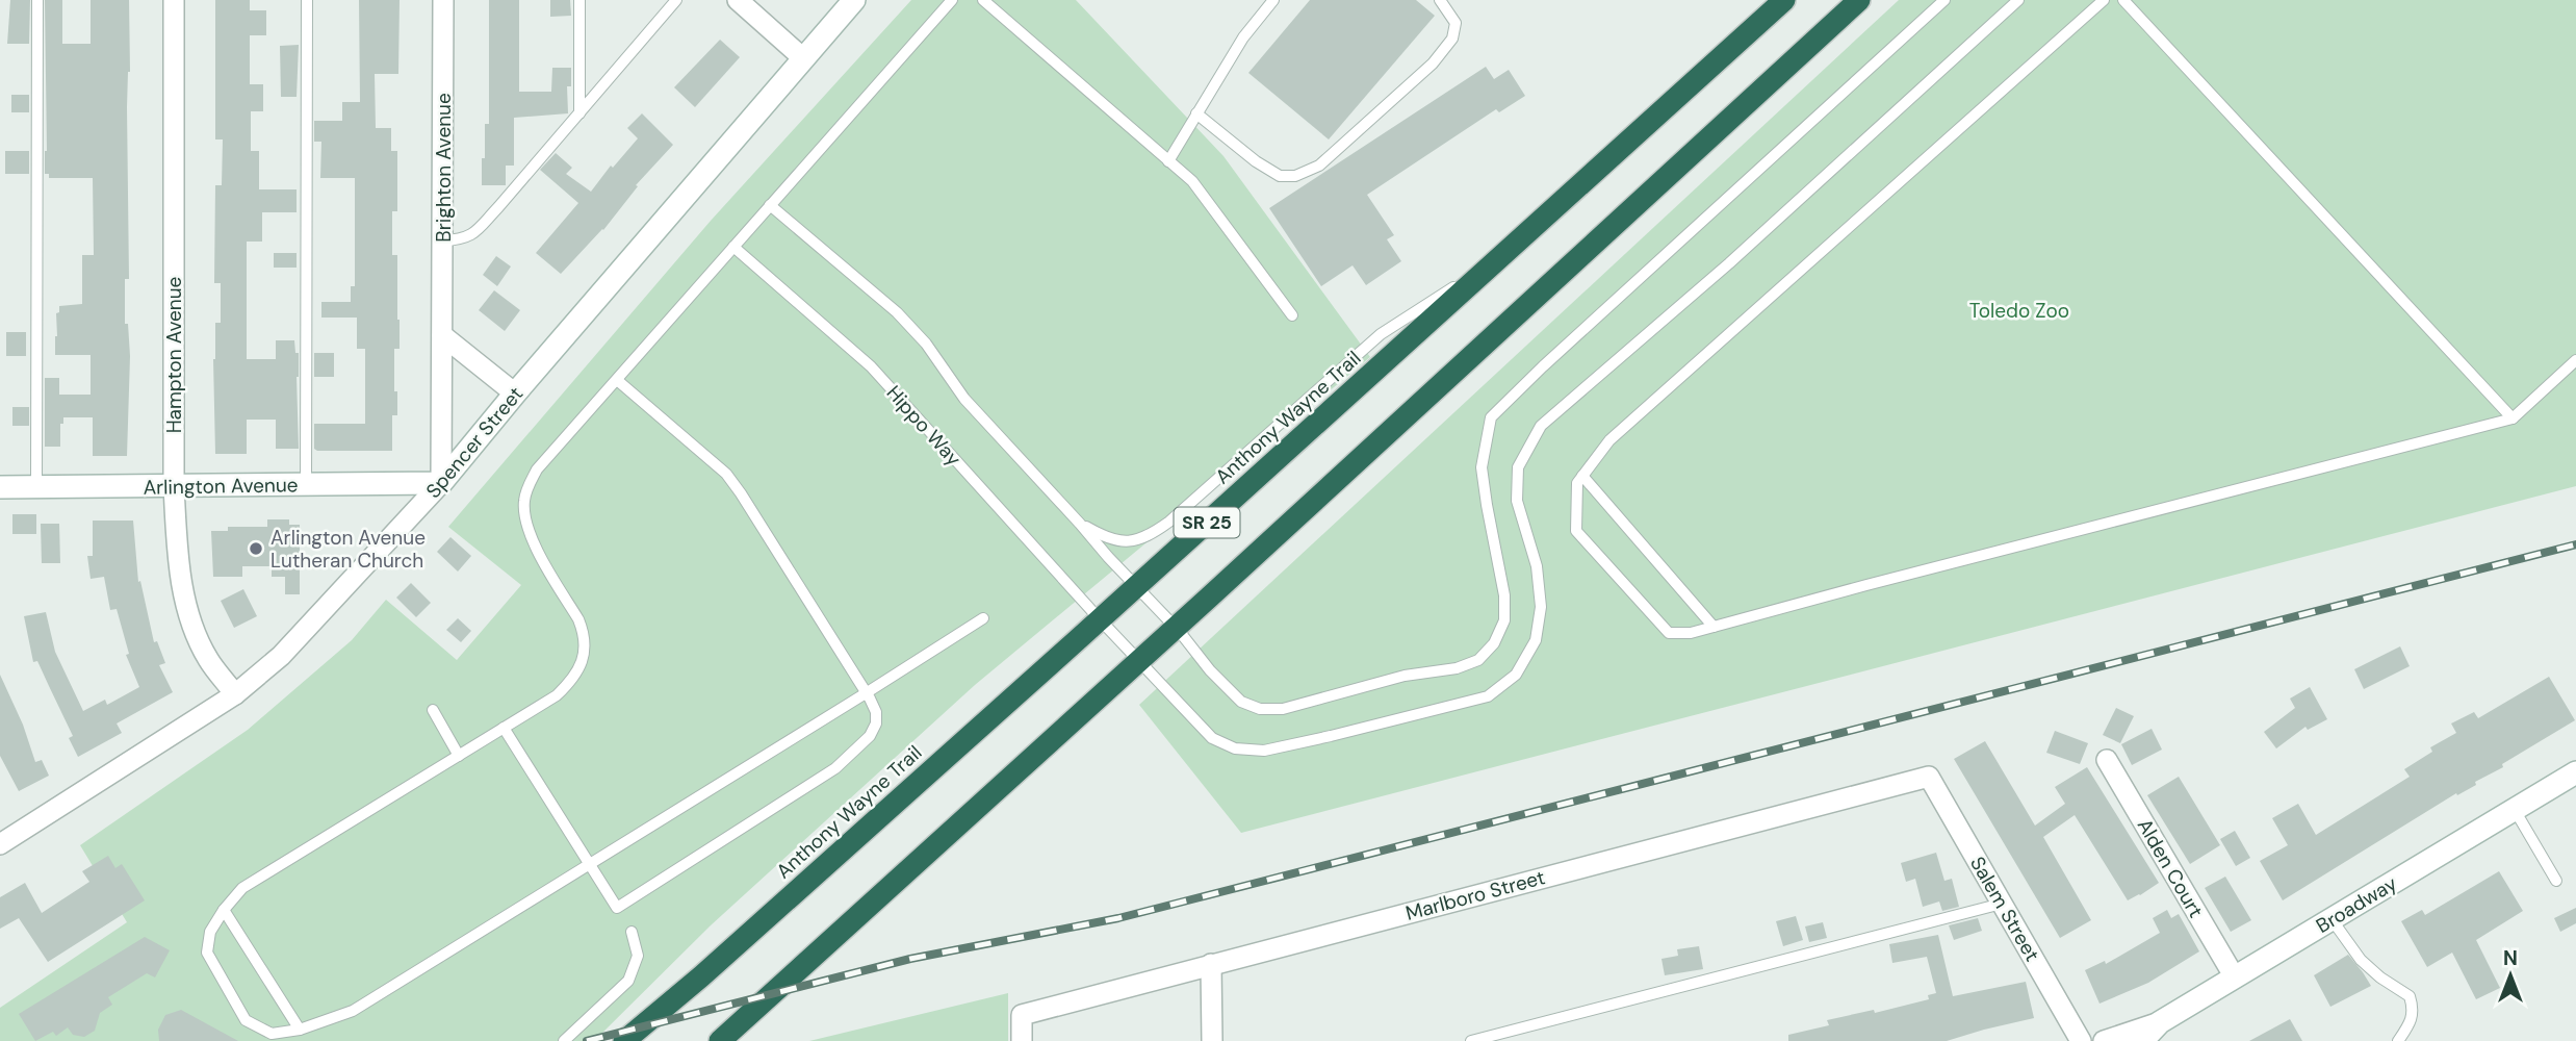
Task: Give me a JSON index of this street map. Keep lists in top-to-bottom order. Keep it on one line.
{"streets":{"highway":["Anthony Wayne Trail","SR 25"],"street":["Brighton Avenue","Hampton Avenue","Spencer Street","Arlington Avenue","Alden Court","Marlboro Street","Broadway","Salem Street"],"lane":["Hippo Way"]},"crossings":[["Brighton Avenue","Spencer Street"],["Brighton Avenue","Arlington Avenue"],["Hampton Avenue","Spencer Street"],["Hampton Avenue","Arlington Avenue"],["Anthony Wayne Trail","Hippo Way"],["Hippo Way","SR 25"],["Spencer Street","Arlington Avenue"],["Alden Court","Broadway"],["Marlboro Street","Salem Street"]],"parks":["Toledo Zoo"],"places":["Arlington Avenue Lutheran Church"],"north":"top"}
